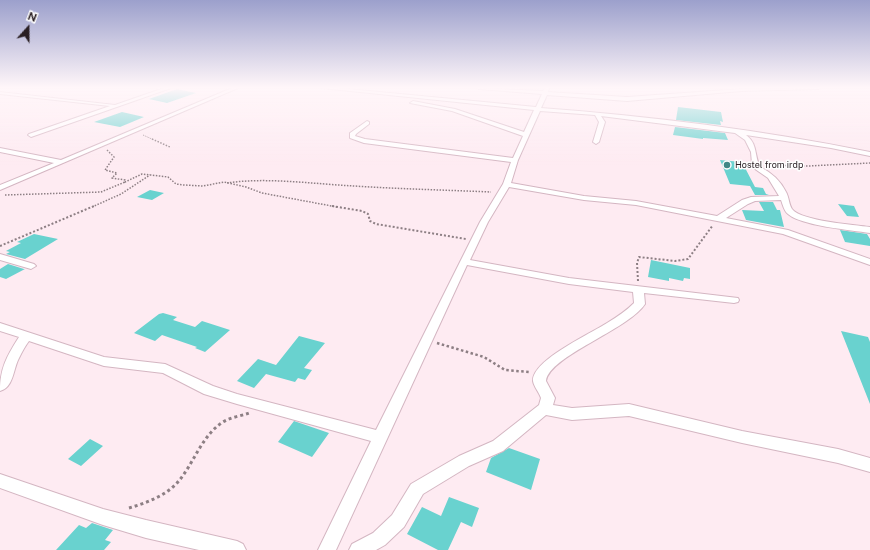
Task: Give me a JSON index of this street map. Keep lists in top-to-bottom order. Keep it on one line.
{"places":["Hostel from irdp"],"north":"top"}
